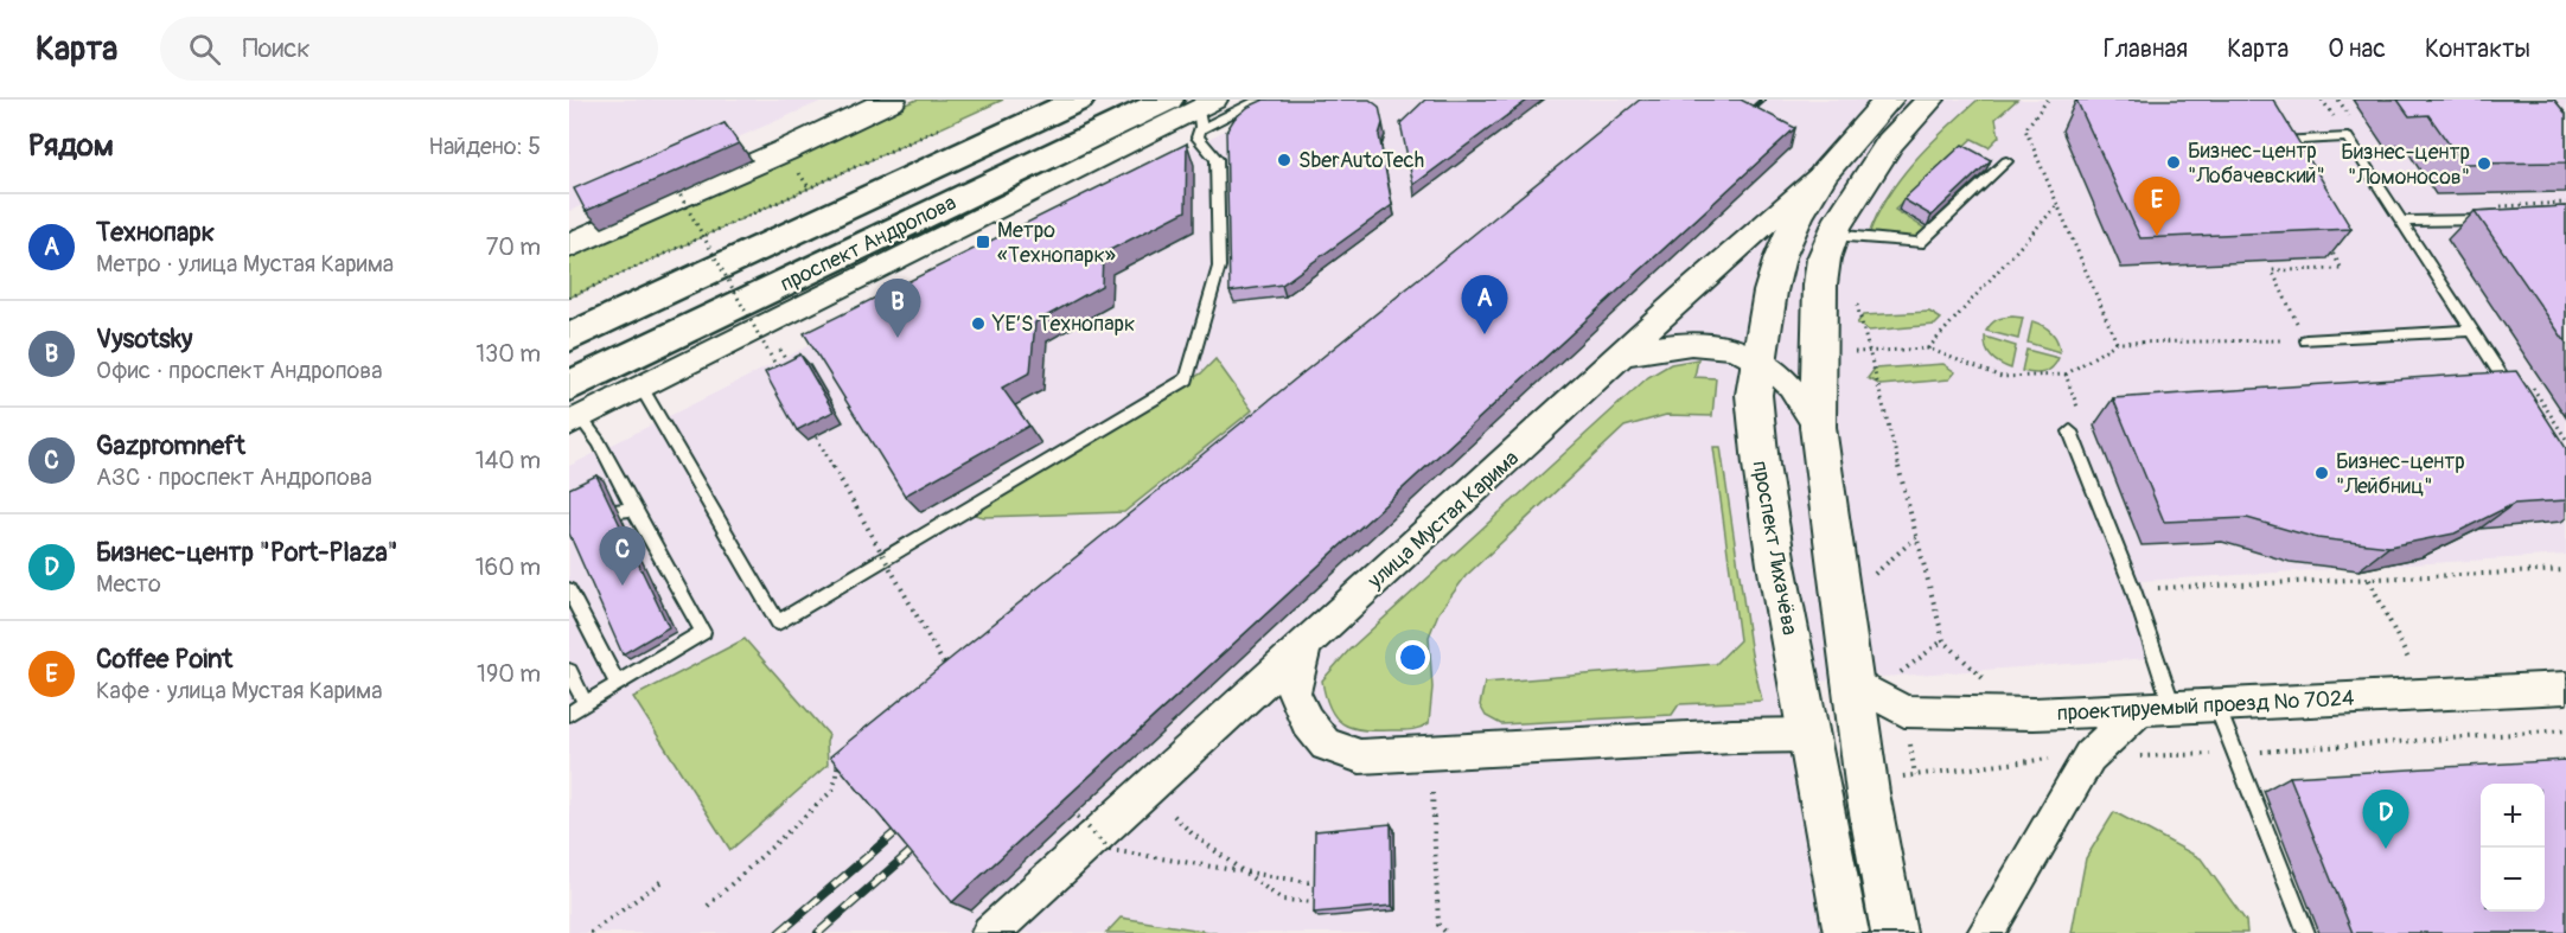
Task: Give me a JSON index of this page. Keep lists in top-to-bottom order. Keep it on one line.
{"streets":{"main road":["проспект Андропова"],"street":["улица Мустая Карима","проспект Лихачёва","проектируемый проезд № 7024"]},"crossings":[["улица Мустая Карима","проспект Лихачёва"]],"places":{"other":["SberAutoTech","Бизнес-центр \"Лобачевский\"","Бизнес-центр \"Ломоносов\"","YE’S Технопарк","Бизнес-центр \"Лейбниц\""],"transit":["Метро «Технопарк»"]},"page":{"header":"Карта","search":"Поиск","nav":["Главная","Карта","О нас","Контакты"],"heading":["Рядом","Найдено: 5"],"pins":["E","A","B","C","D"],"list":[{"mark":"A","name":"Технопарк","note":"Метро · улица Мустая Карима","value":"70 m"},{"mark":"B","name":"Vysotsky","note":"Офис · проспект Андропова","value":"130 m"},{"mark":"C","name":"Gazpromneft","note":"АЗС · проспект Андропова","value":"140 m"},{"mark":"D","name":"Бизнес-центр \"Port-Plaza\"","note":"Место","value":"160 m"},{"mark":"E","name":"Coffee Point","note":"Кафе · улица Мустая Карима","value":"190 m"}],"map_buttons":["+","−"]}}
